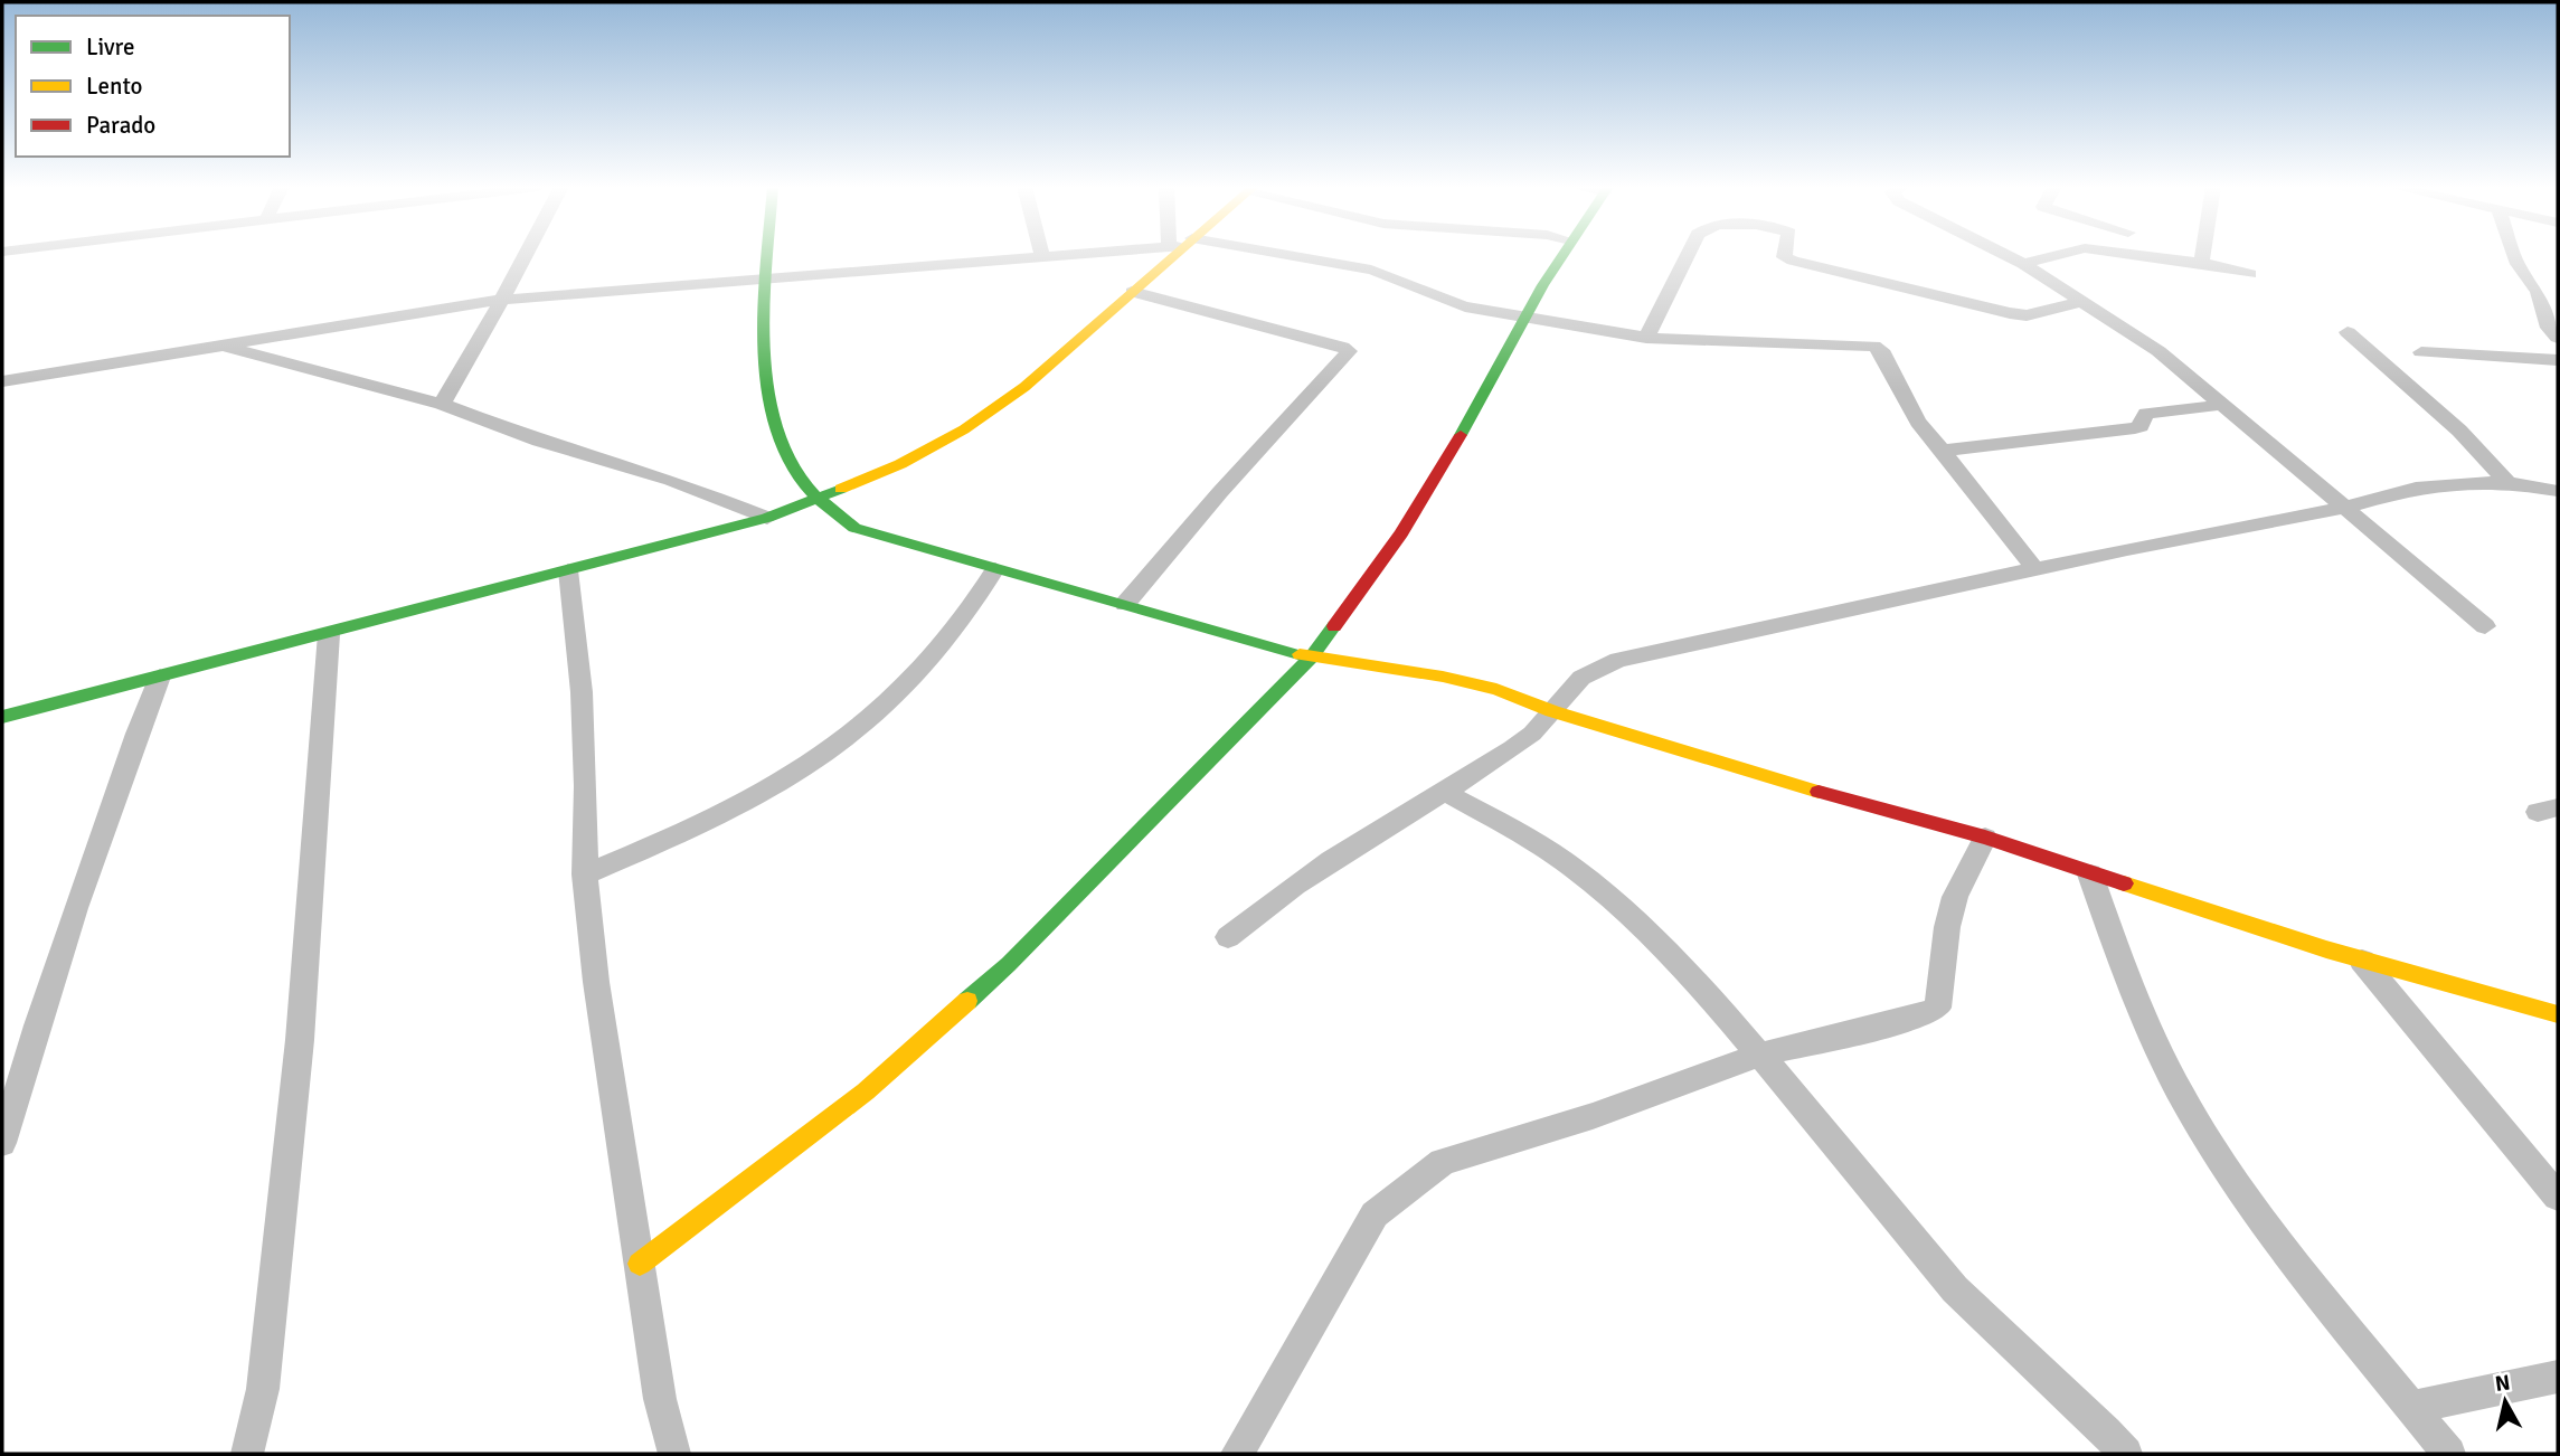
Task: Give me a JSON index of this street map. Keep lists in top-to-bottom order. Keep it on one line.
{"legend":["Livre","Lento","Parado"],"north":"top"}
